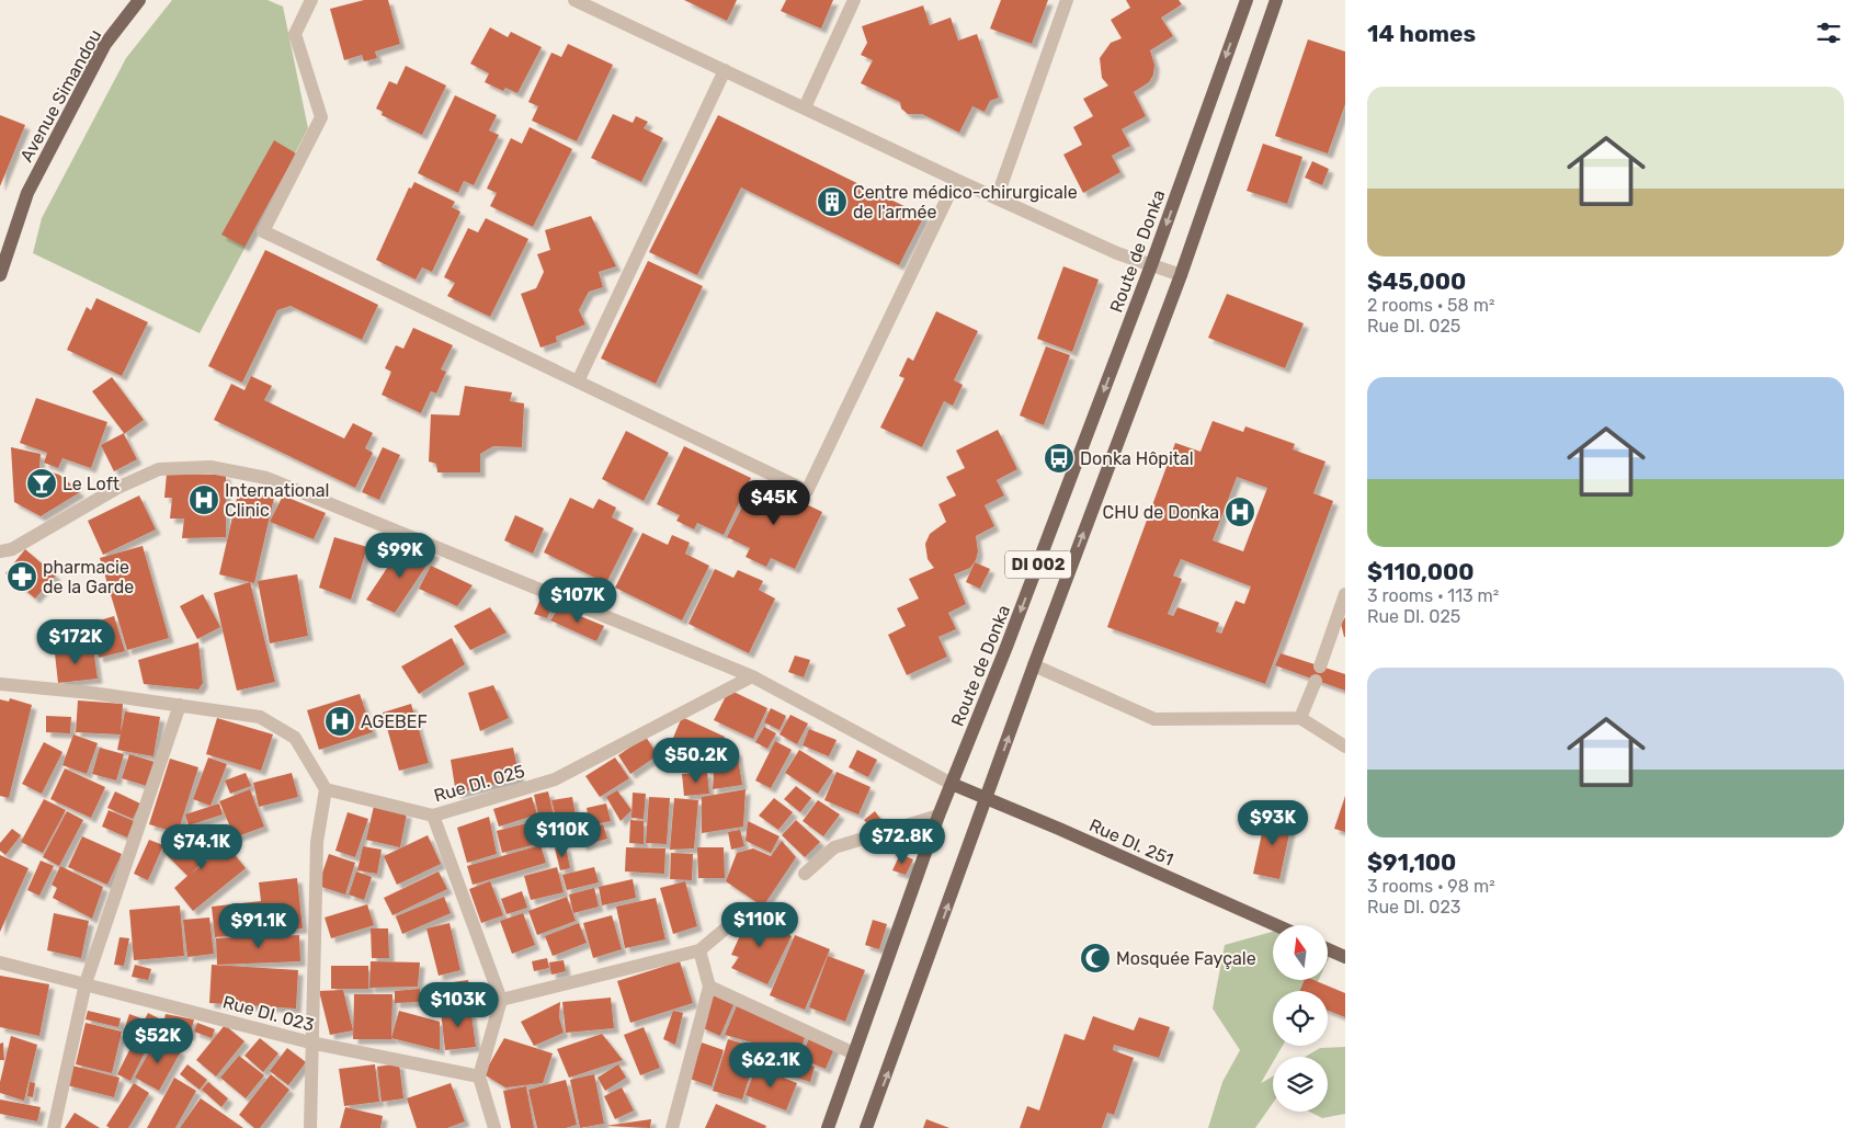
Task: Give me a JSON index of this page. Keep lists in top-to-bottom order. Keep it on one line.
{"streets":{"main road":["Avenue Simandou","Route de Donka","DI 002","Rue DI. 251"],"street":["Rue DI. 025","Rue DI. 023"]},"crossings":[["Route de Donka","Rue DI. 251"],["DI 002","Rue DI. 251"]],"places":{"building":["Centre médico-chirurgicale de l'armée"],"bus stop":["Donka Hôpital"],"bar":["Le Loft"],"hospital":["International Clinic","CHU de Donka","AGEBEF"],"pharmacy":["pharmacie de la Garde"],"mosque":["Mosquée Fayçale"]},"north":"top","page":{"heading":"14 homes","list":[{"name":"$45,000","note":"2 rooms · 58 m² · Rue DI. 025"},{"name":"$110,000","note":"3 rooms · 113 m² · Rue DI. 025"},{"name":"$91,100","note":"3 rooms · 98 m² · Rue DI. 023"}],"price":["$45K","$99K","$107K","$172K","$50.2K","$93K","$110K","$72.8K","$74.1K","$110K","$91.1K","$103K","$52K","$62.1K"]}}
